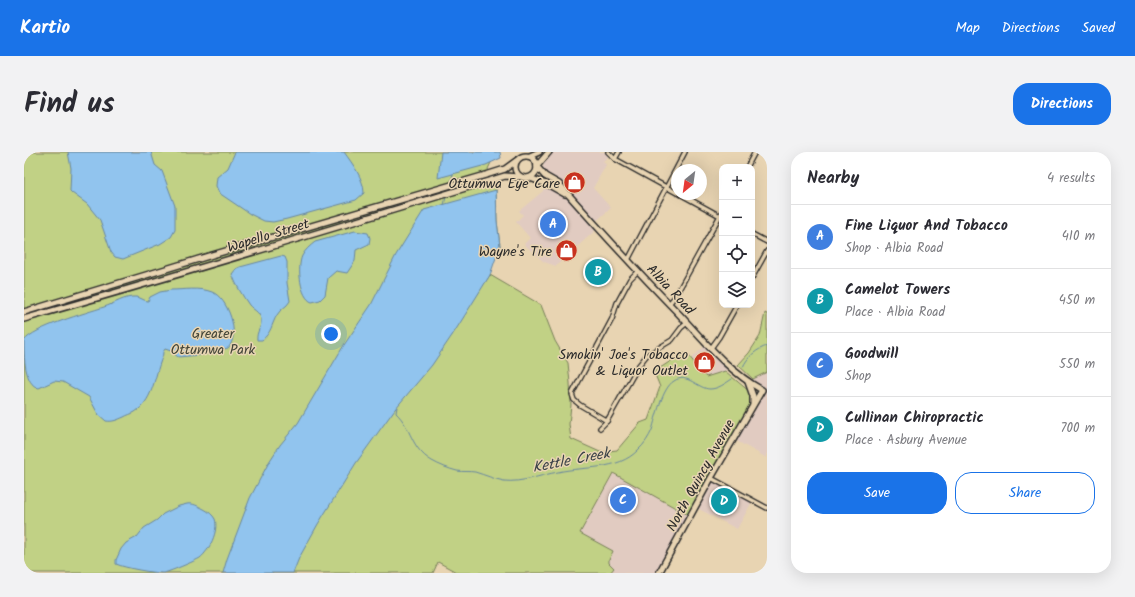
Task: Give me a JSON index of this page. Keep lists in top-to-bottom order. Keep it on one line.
{"streets":{"main road":["Wapello Street","Albia Road","North Quincy Avenue"]},"crossings":[["Wapello Street","Albia Road"],["Albia Road","North Quincy Avenue"]],"water":["Kettle Creek"],"parks":["Greater Ottumwa Park"],"places":{"shop":["Ottumwa Eye Care","Wayne's Tire","Smokin' Joe's Tobacco & Liquor Outlet"]},"north":"bottom left","page":{"header":"Kartio","nav":["Map","Directions","Saved"],"title":"Find us","buttons":["Directions",["Save","Share"]],"heading":["Nearby","4 results"],"map_buttons":["+","−"],"list":[{"mark":"A","name":"Fine Liquor And Tobacco","note":"Shop · Albia Road","value":"410 m"},{"mark":"B","name":"Camelot Towers","note":"Place · Albia Road","value":"450 m"},{"mark":"C","name":"Goodwill","note":"Shop","value":"550 m"},{"mark":"D","name":"Cullinan Chiropractic","note":"Place · Asbury Avenue","value":"700 m"}],"pins":["A","B","C","D"]}}
